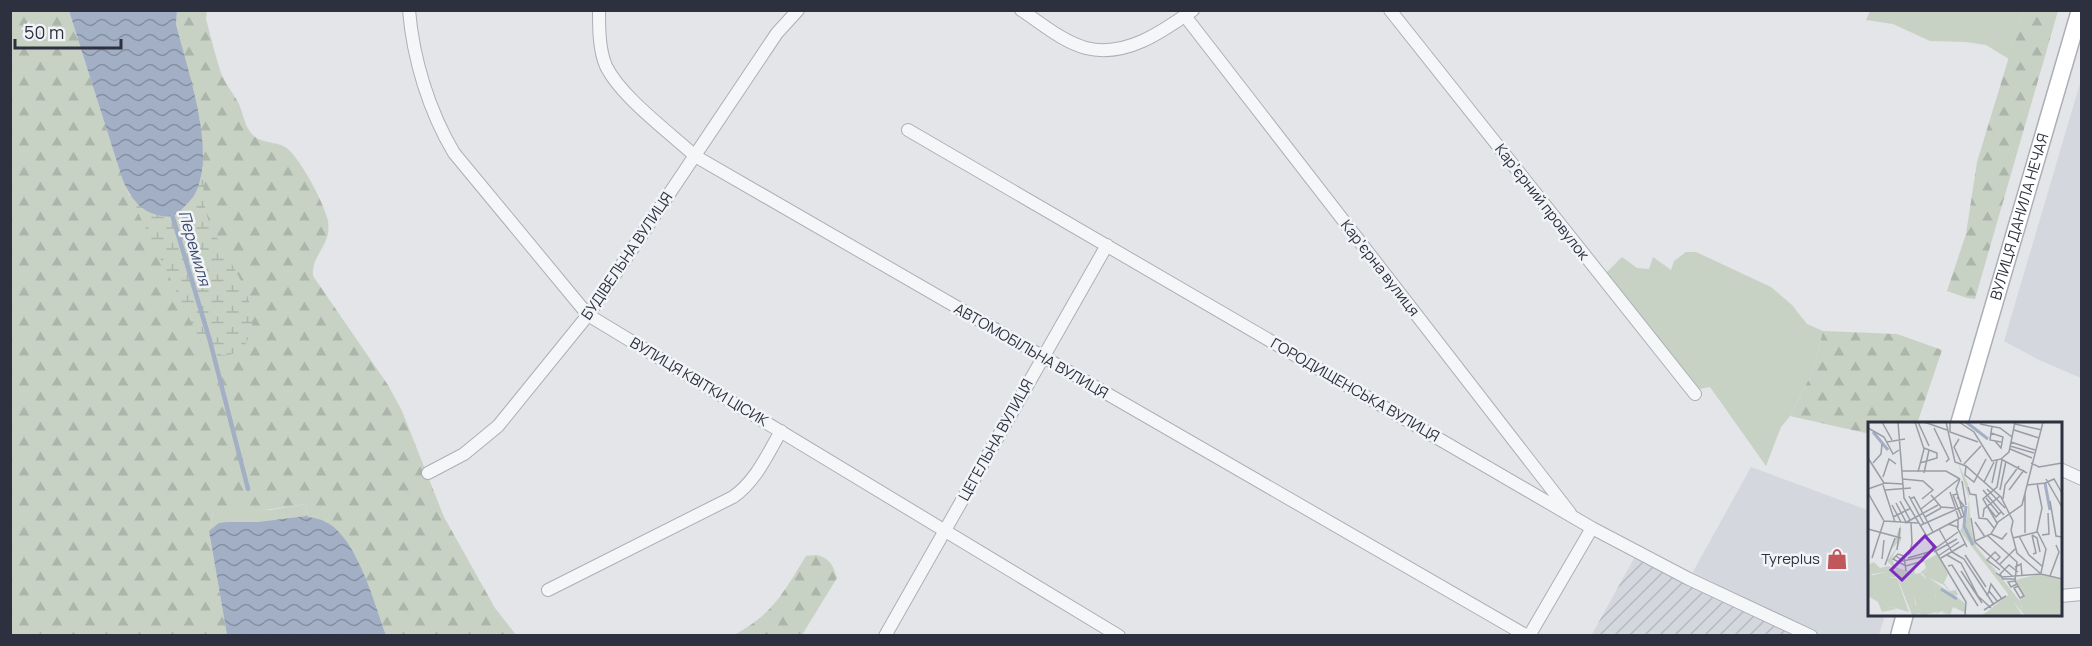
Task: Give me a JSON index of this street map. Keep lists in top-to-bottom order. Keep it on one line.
{"streets":{"main road":["ВУЛИЦЯ ДАНИЛА НЕЧАЯ"],"street":["Карʼєрний провулок","БУДІВЕЛЬНА ВУЛИЦЯ","Карʼєрна вулиця","АВТОМОБІЛЬНА ВУЛИЦЯ","ВУЛИЦЯ КВІТКИ ЦІСИК","ГОРОДИЩЕНСЬКА ВУЛИЦЯ","ЦЕГЕЛЬНА ВУЛИЦЯ"]},"crossings":[["БУДІВЕЛЬНА ВУЛИЦЯ","АВТОМОБІЛЬНА ВУЛИЦЯ"],["БУДІВЕЛЬНА ВУЛИЦЯ","ВУЛИЦЯ КВІТКИ ЦІСИК"],["Карʼєрна вулиця","ГОРОДИЩЕНСЬКА ВУЛИЦЯ"],["АВТОМОБІЛЬНА ВУЛИЦЯ","ЦЕГЕЛЬНА ВУЛИЦЯ"],["ВУЛИЦЯ КВІТКИ ЦІСИК","ЦЕГЕЛЬНА ВУЛИЦЯ"],["ГОРОДИЩЕНСЬКА ВУЛИЦЯ","ЦЕГЕЛЬНА ВУЛИЦЯ"]],"water":["Перемиля"],"places":{"shop":["Tyreplus"]},"scale_bar":"50 m"}
